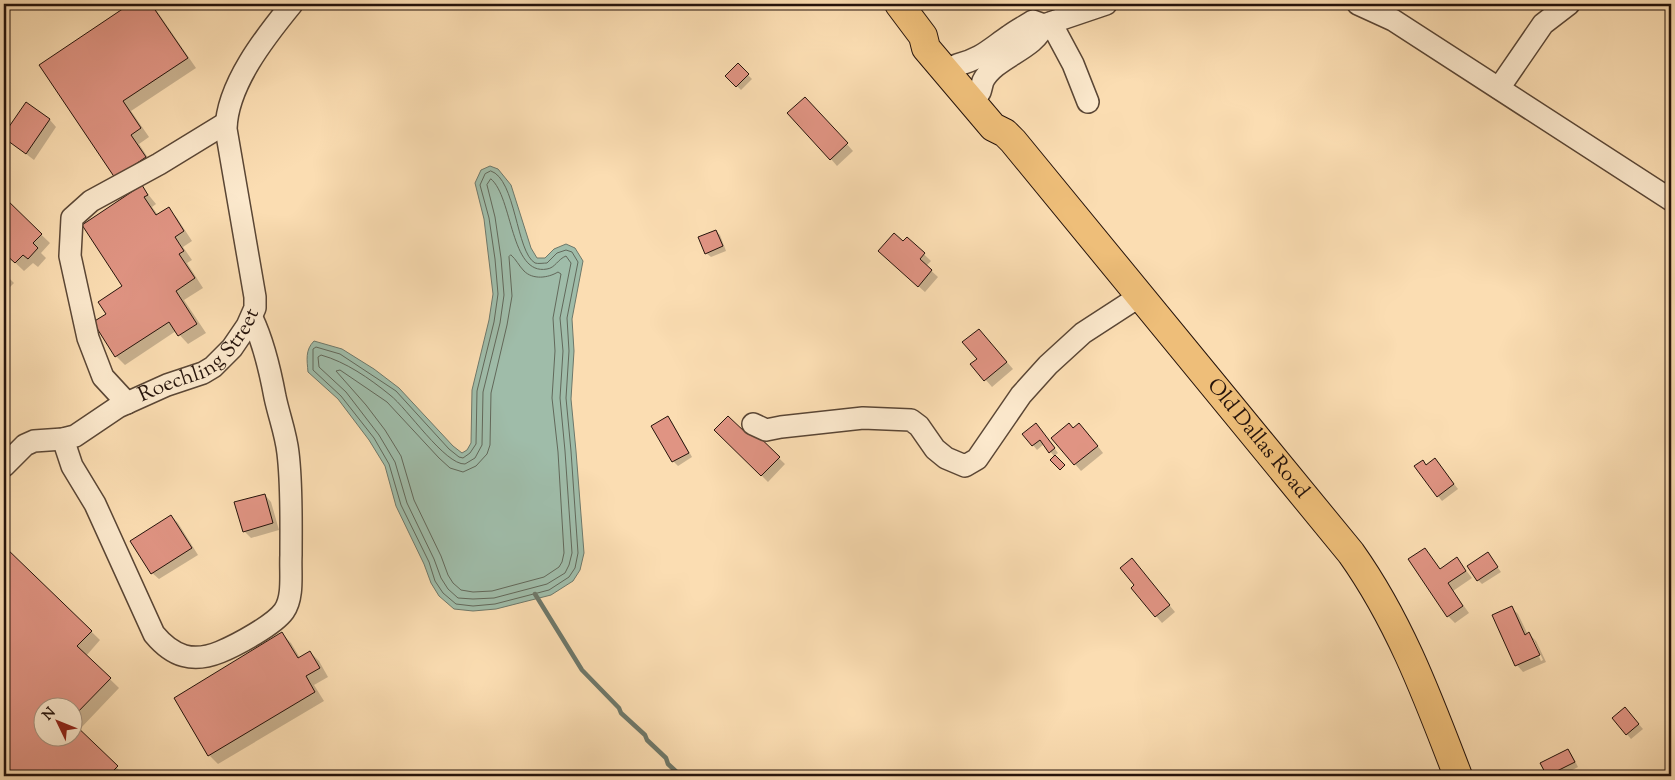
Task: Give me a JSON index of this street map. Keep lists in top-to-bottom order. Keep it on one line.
{"streets":{"main road":["Old Dallas Road"],"street":["Roechling Street"]},"north":"top left"}
